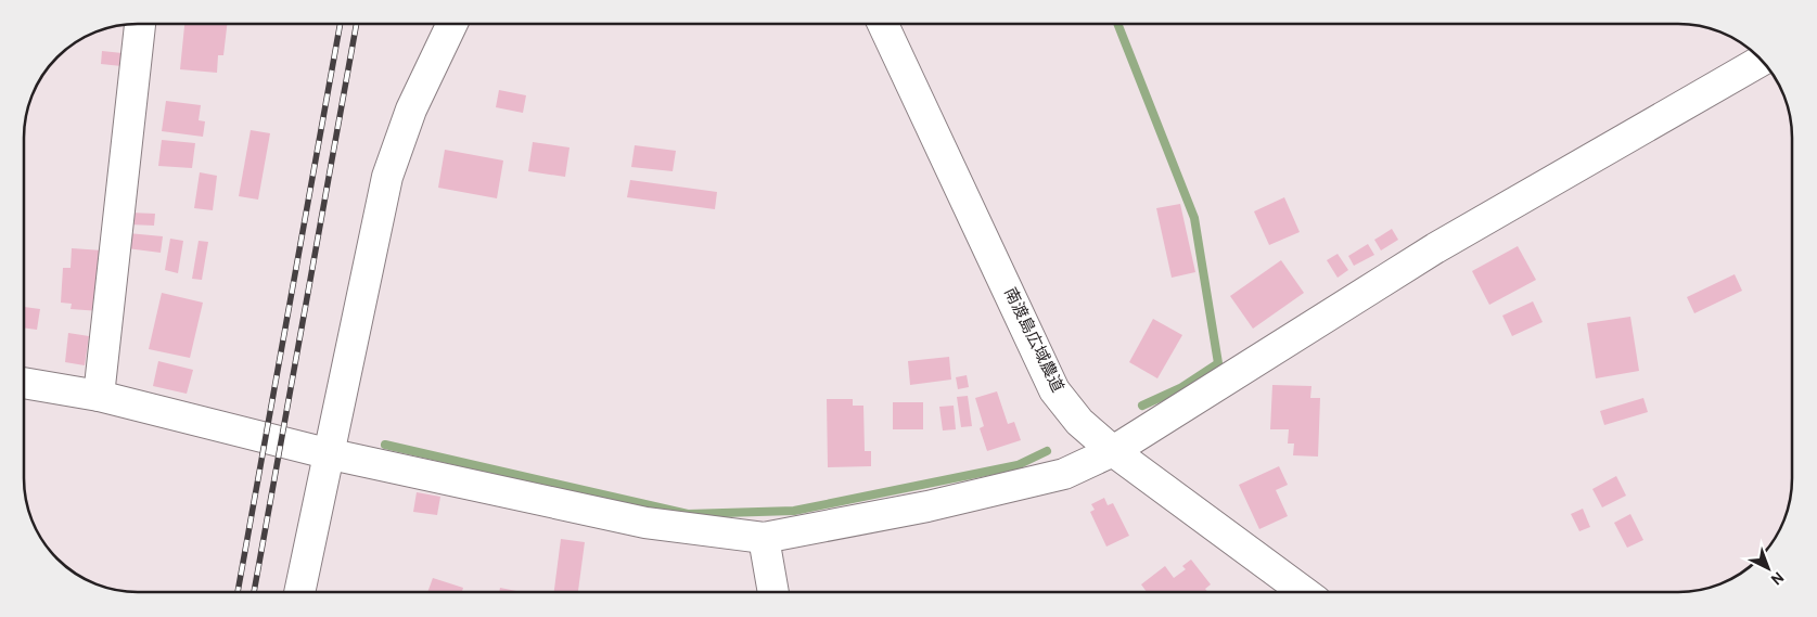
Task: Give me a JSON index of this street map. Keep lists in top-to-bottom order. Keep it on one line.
{"streets":{"street":["南渡島広域農道"]},"north":"bottom right"}
